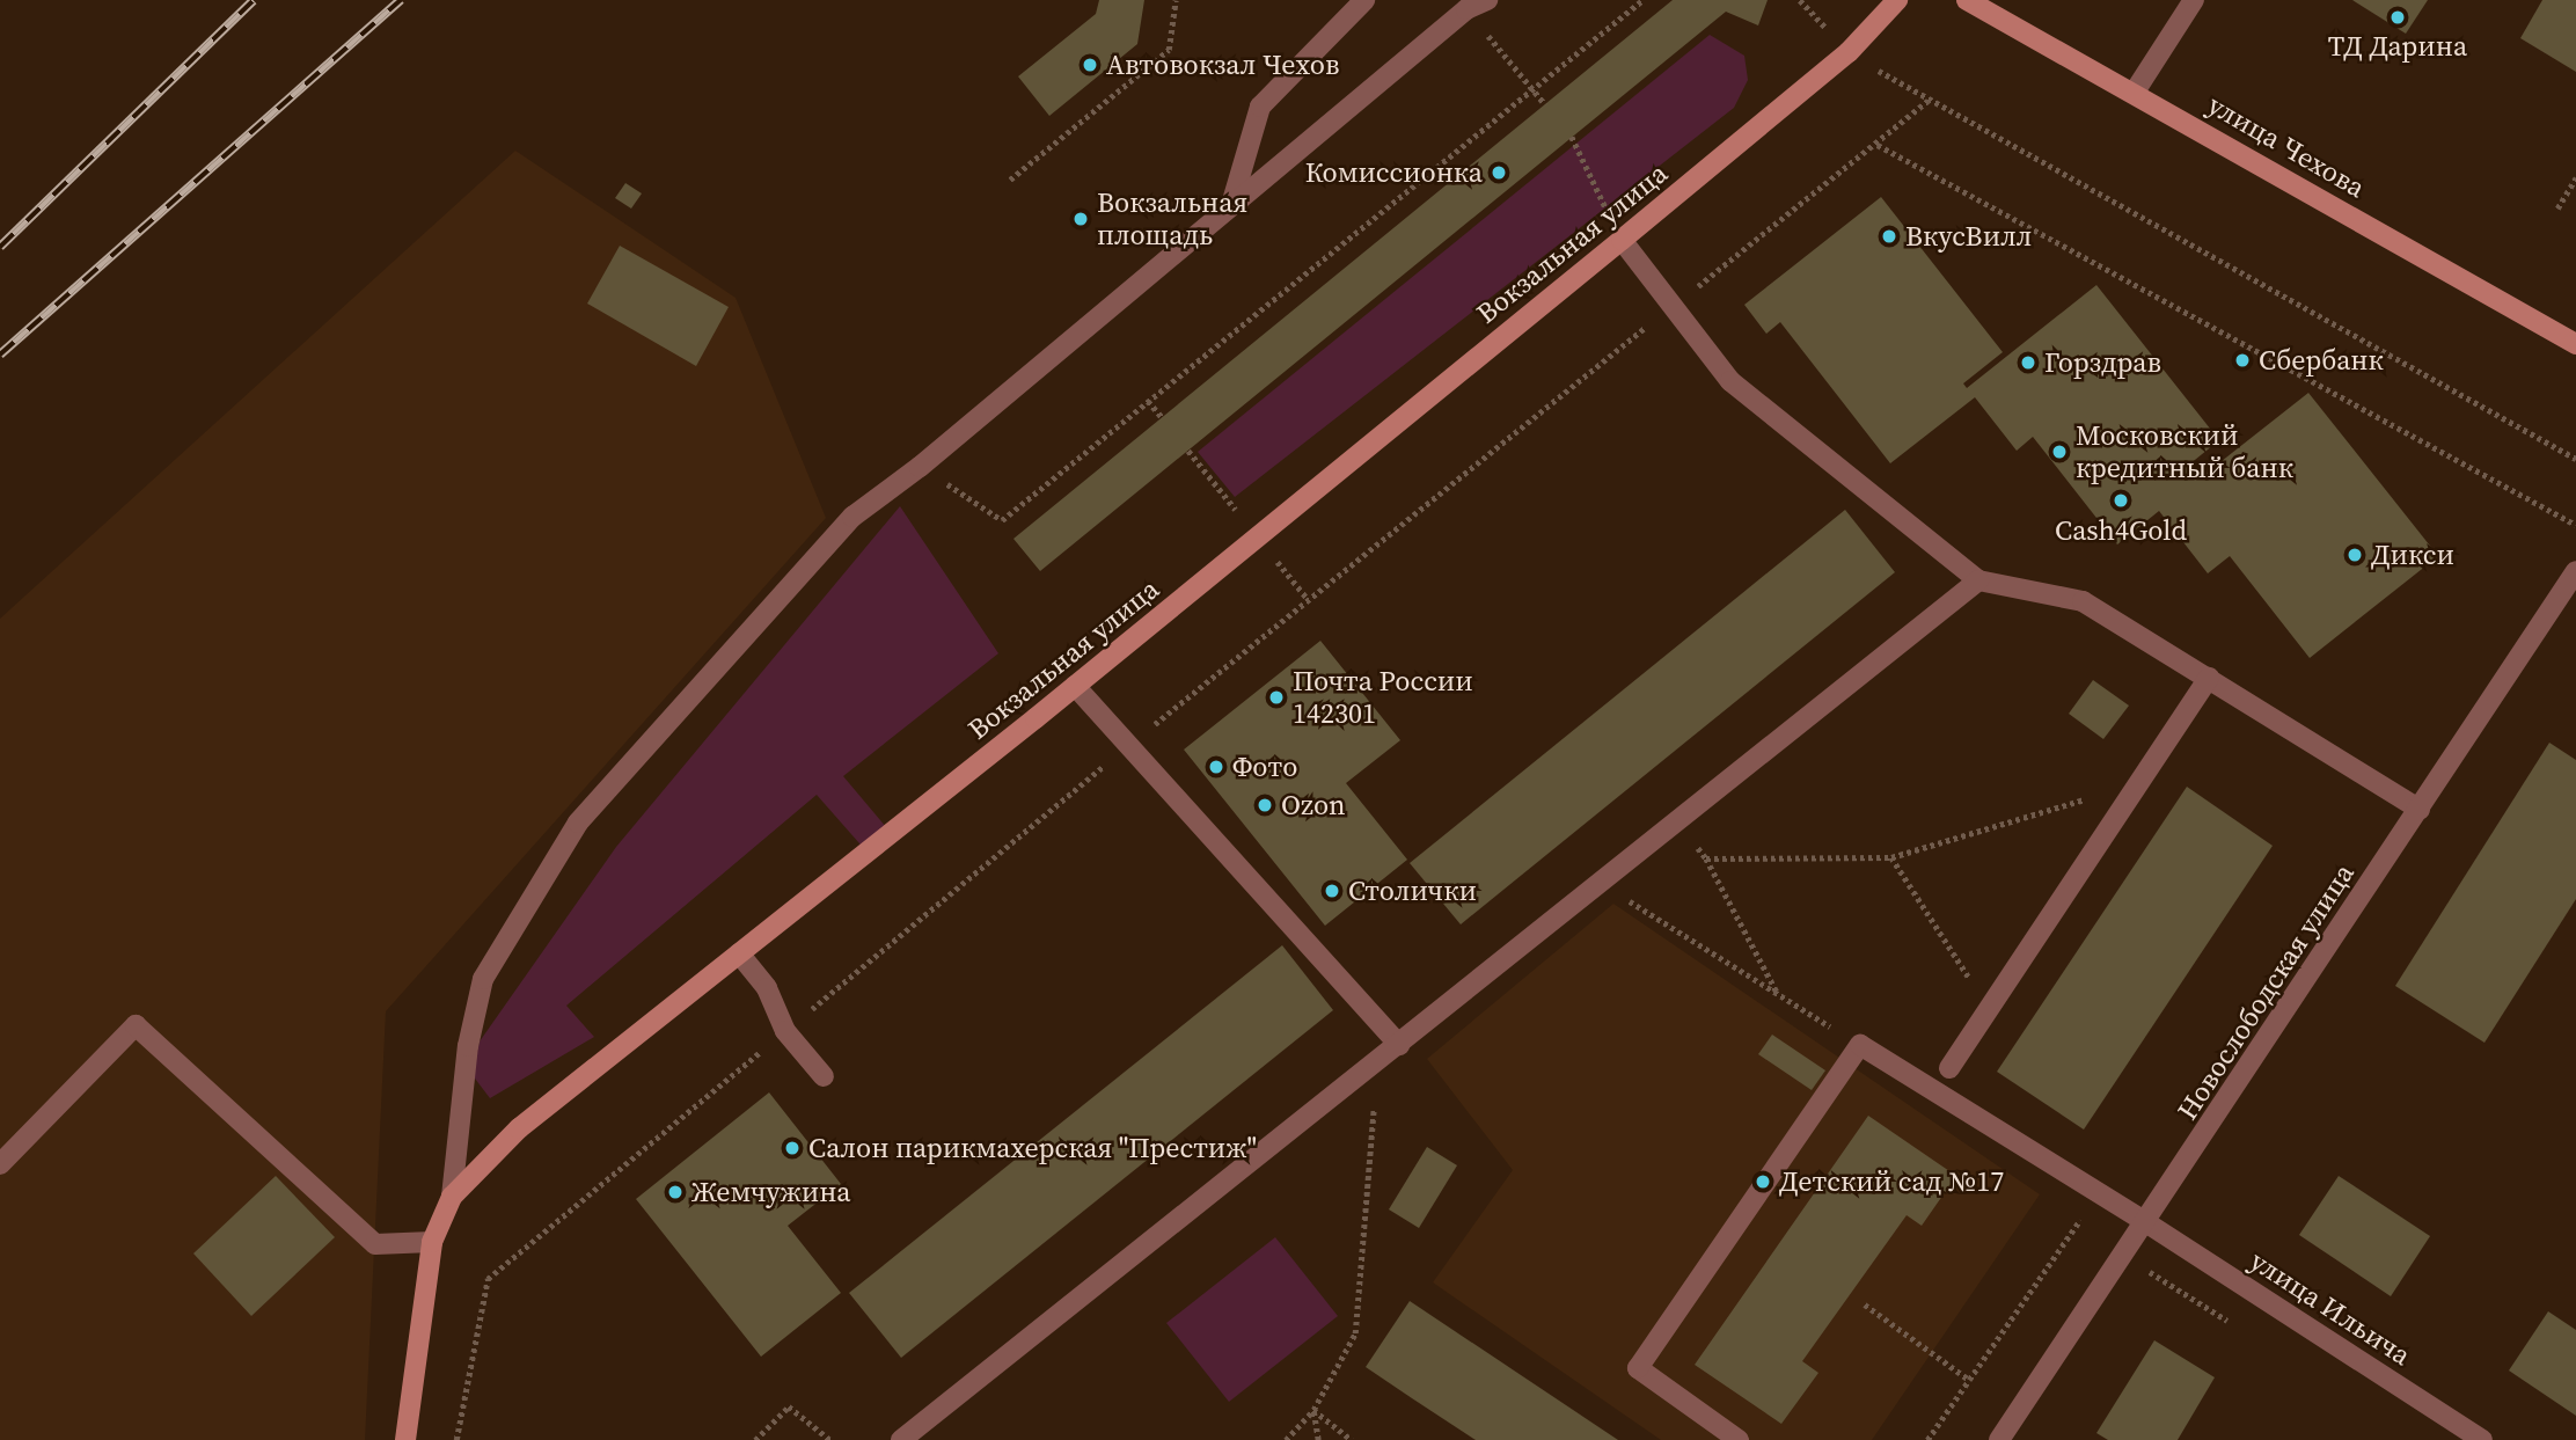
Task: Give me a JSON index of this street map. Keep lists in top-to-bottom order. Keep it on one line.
{"streets":{"street":["улица Чехова","Вокзальная улица","Новослободская улица","улица Ильича"]},"crossings":[["Новослободская улица","улица Ильича"]],"places":["ТД Дарина","Автовокзал Чехов","Комиссионка","Вокзальная площадь","ВкусВилл","Сбербанк","Горздрав","Московский кредитный банк","Cash4Gold","Дикси","Почта России 142301","Фото","Ozon","Столички","Салон парикмахерская \"Престиж\"","Детский сад №17","Жемчужина"]}
